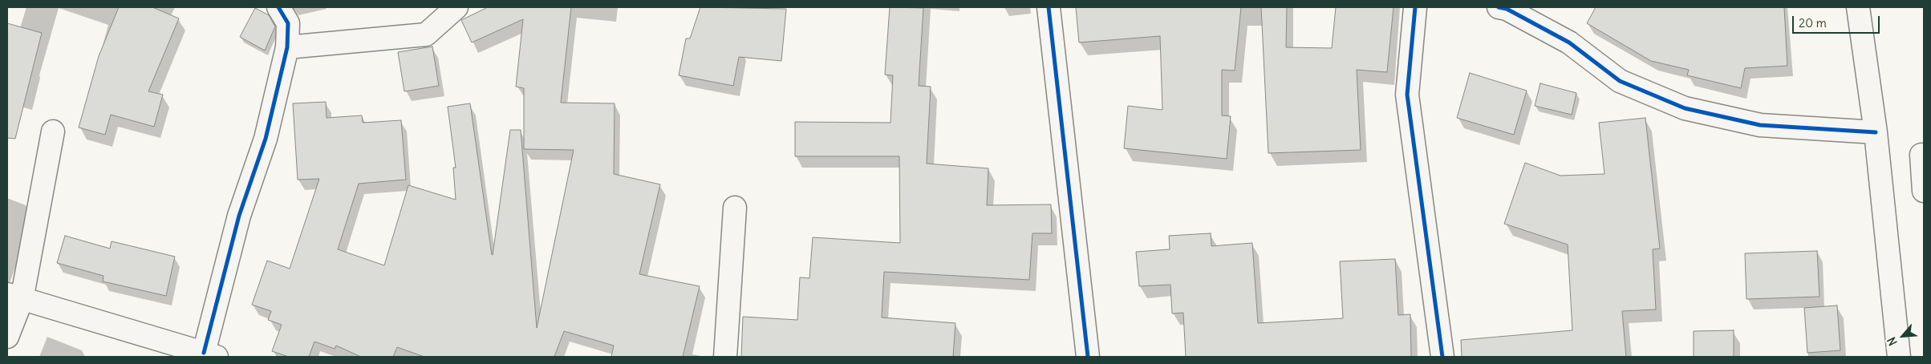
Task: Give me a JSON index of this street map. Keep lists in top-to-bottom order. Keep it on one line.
{"scale_bar":"20 m","north":"bottom left"}
